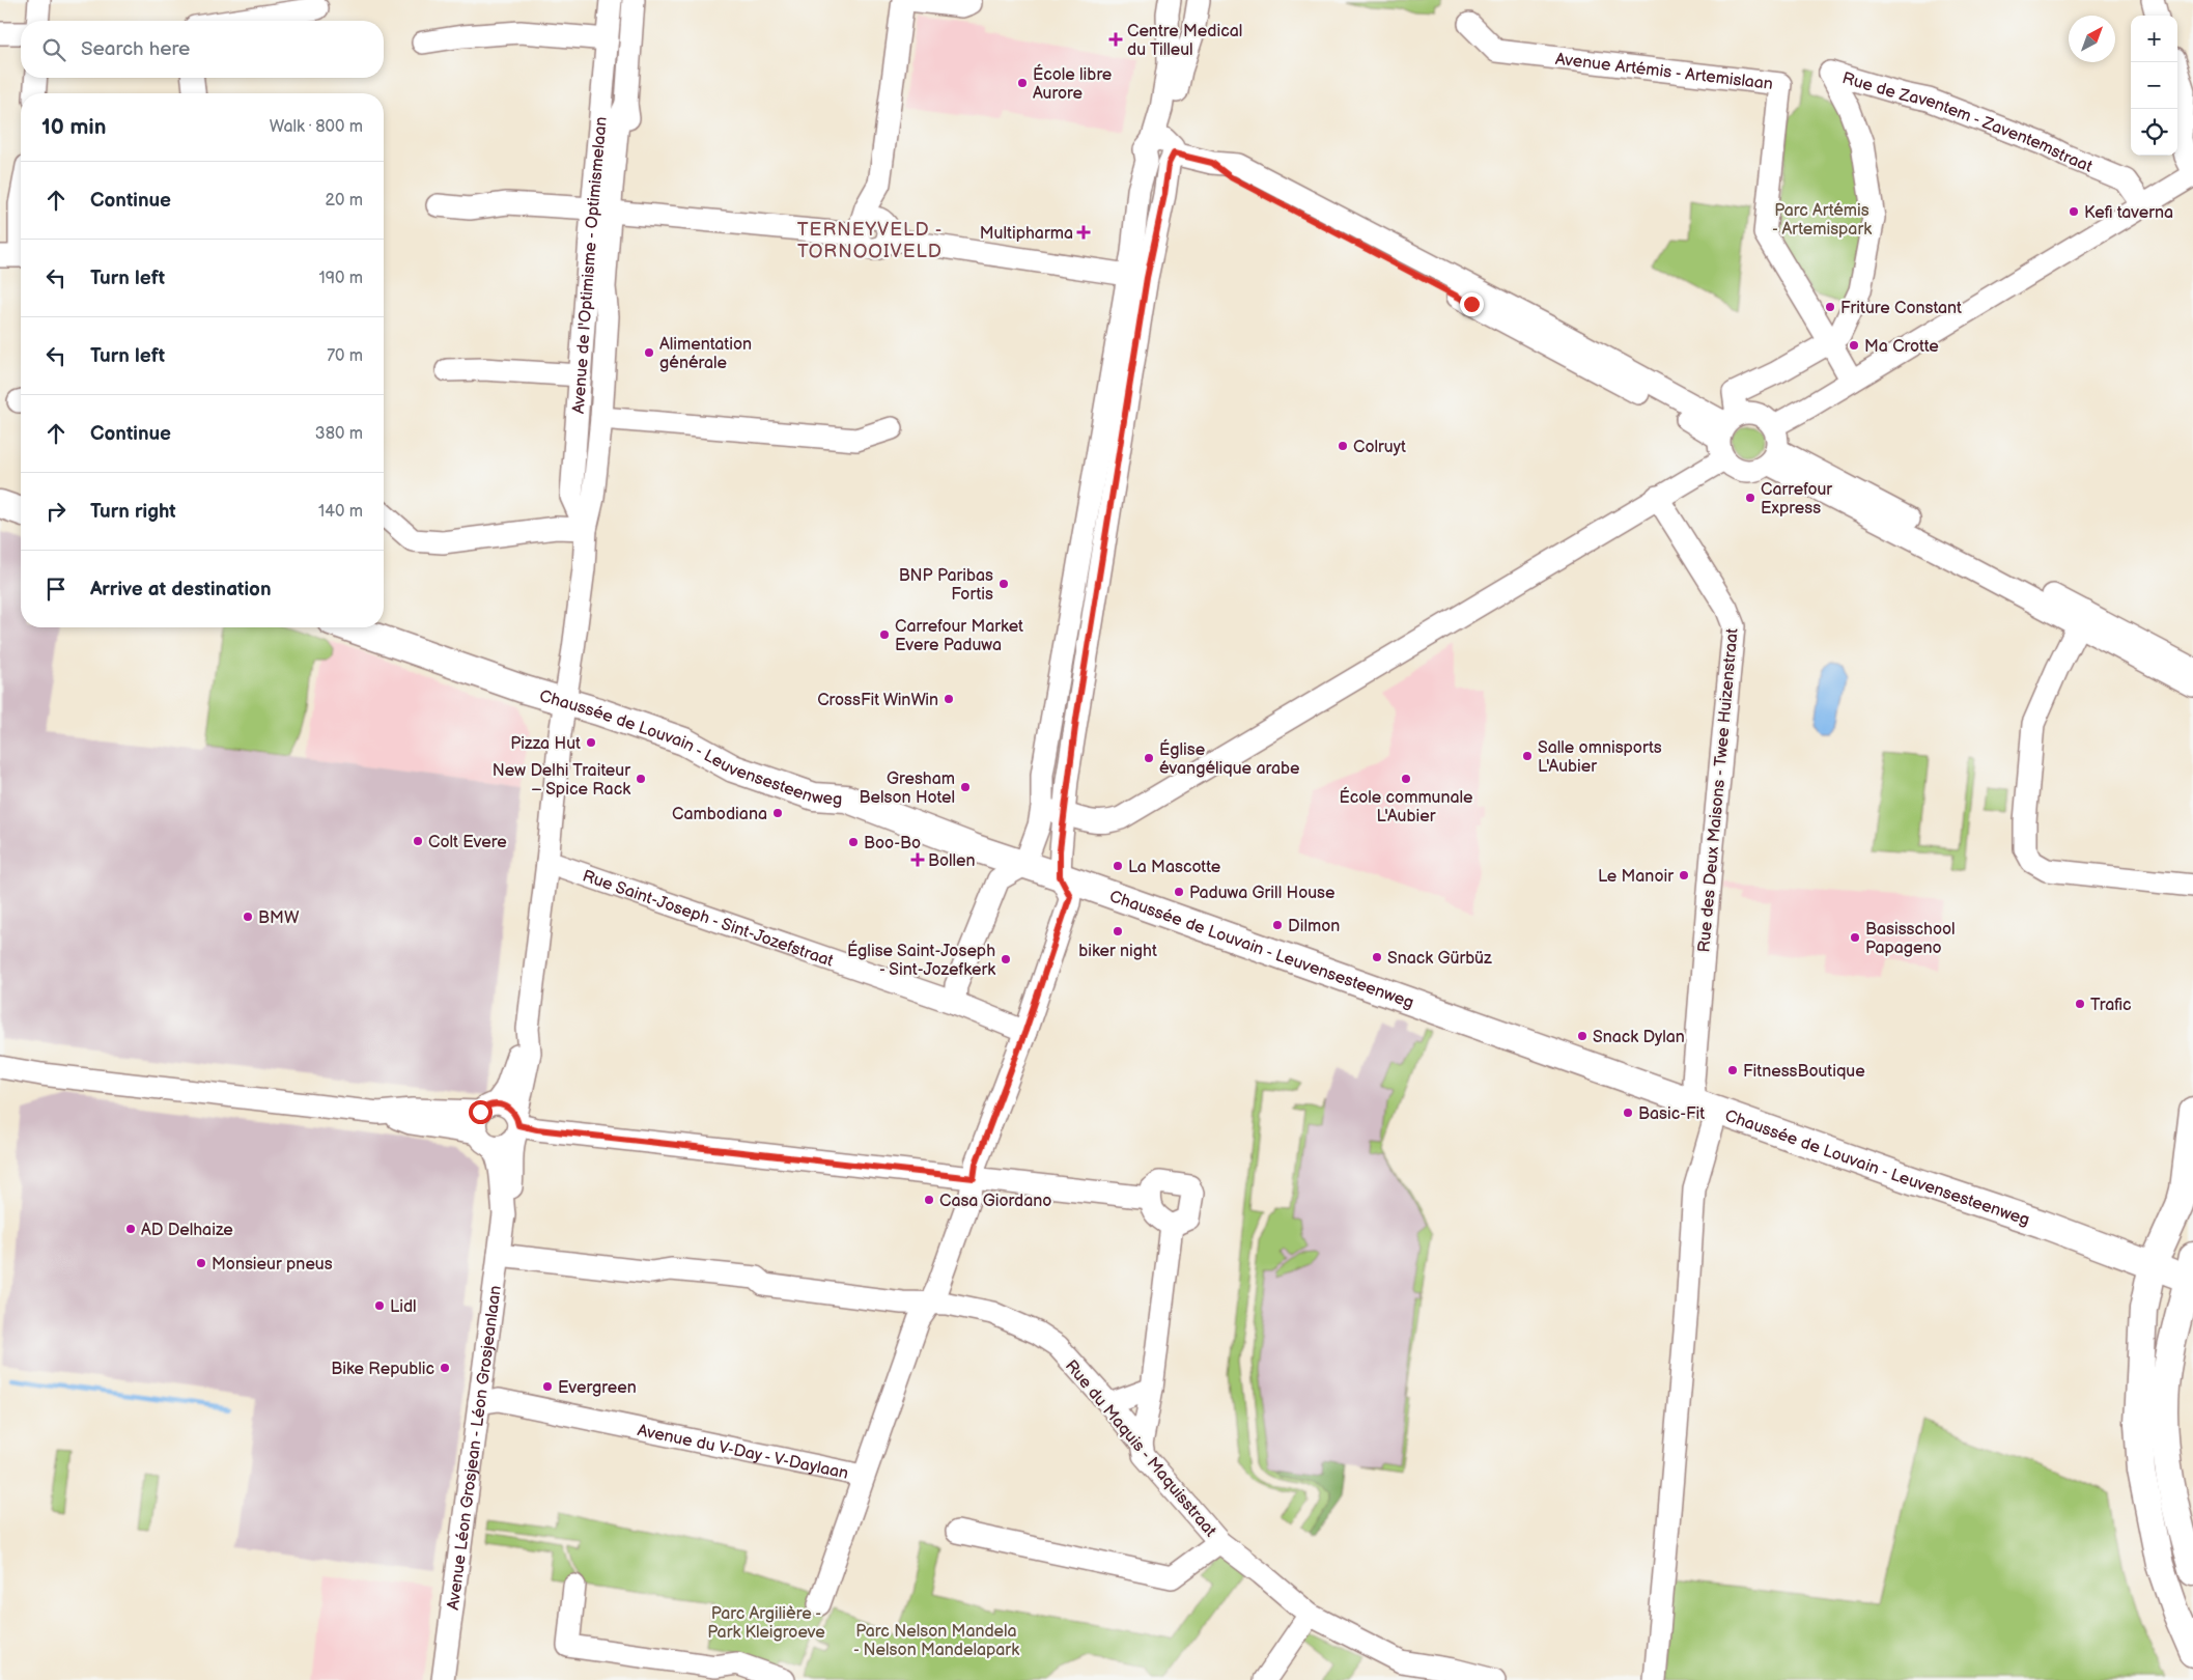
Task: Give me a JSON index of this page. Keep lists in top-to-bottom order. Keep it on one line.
{"streets":{"main road":["Chaussée de Louvain - Leuvensesteenweg"],"street":["Avenue Artémis - Artemislaan","Rue de Zaventem - Zaventemstraat","Avenue de l'Optimisme - Optimismelaan","Rue des Deux Maisons - Twee Huizenstraat","Rue Saint-Joseph - Sint-Jozefstraat","Avenue Léon Grosjean - Léon Grosjeanlaan","Rue du Maquis - Maquisstraat","Avenue du V-Day - V-Daylaan"]},"crossings":[["Avenue Artémis - Artemislaan","Rue de Zaventem - Zaventemstraat"],["Avenue de l'Optimisme - Optimismelaan","Chaussée de Louvain - Leuvensesteenweg"],["Avenue de l'Optimisme - Optimismelaan","Avenue Léon Grosjean - Léon Grosjeanlaan"],["Chaussée de Louvain - Leuvensesteenweg","Rue des Deux Maisons - Twee Huizenstraat"],["Chaussée de Louvain - Leuvensesteenweg","Avenue Léon Grosjean - Léon Grosjeanlaan"],["Rue Saint-Joseph - Sint-Jozefstraat","Avenue Léon Grosjean - Léon Grosjeanlaan"],["Avenue Léon Grosjean - Léon Grosjeanlaan","Rue du Maquis - Maquisstraat"],["Avenue Léon Grosjean - Léon Grosjeanlaan","Avenue du V-Day - V-Daylaan"]],"districts":["TERNEYVELD - TORNOOIVELD"],"parks":["Parc Artémis - Artemispark","Parc Argilière - Park Kleigroeve","Parc Nelson Mandela - Nelson Mandelapark"],"places":{"health":["Centre Medical du Tilleul","Multipharma","Bollen"],"other":["École libre Aurore","Kefi taverna","Friture Constant","Ma Crotte","Alimentation générale","Colruyt","Carrefour Express","BNP Paribas Fortis","Carrefour Market Evere Paduwa","CrossFit WinWin","Pizza Hut","Salle omnisports L'Aubier","Église évangélique arabe","New Delhi Traiteur – Spice Rack","École communale L'Aubier","Gresham Belson Hotel","Cambodiana","Colt Evere","Boo-Bo","La Mascotte","Le Manoir","Paduwa Grill House","BMW","Dilmon","biker night","Basisschool Papageno","Snack Gürbüz","Église Saint-Joseph - Sint-Jozefkerk","Trafic","Snack Dylan","FitnessBoutique","Basic-Fit","Casa Giordano","AD Delhaize","Monsieur pneus","Lidl","Bike Republic","Evergreen"]},"north":"top right","page":{"map_buttons":["+","−"],"search":"Search here","heading":["10 min","Walk · 800 m"],"list":[["Continue","20 m"],["Turn left","190 m"],["Turn left","70 m"],["Continue","380 m"],["Turn right","140 m"],"Arrive at destination"]}}
